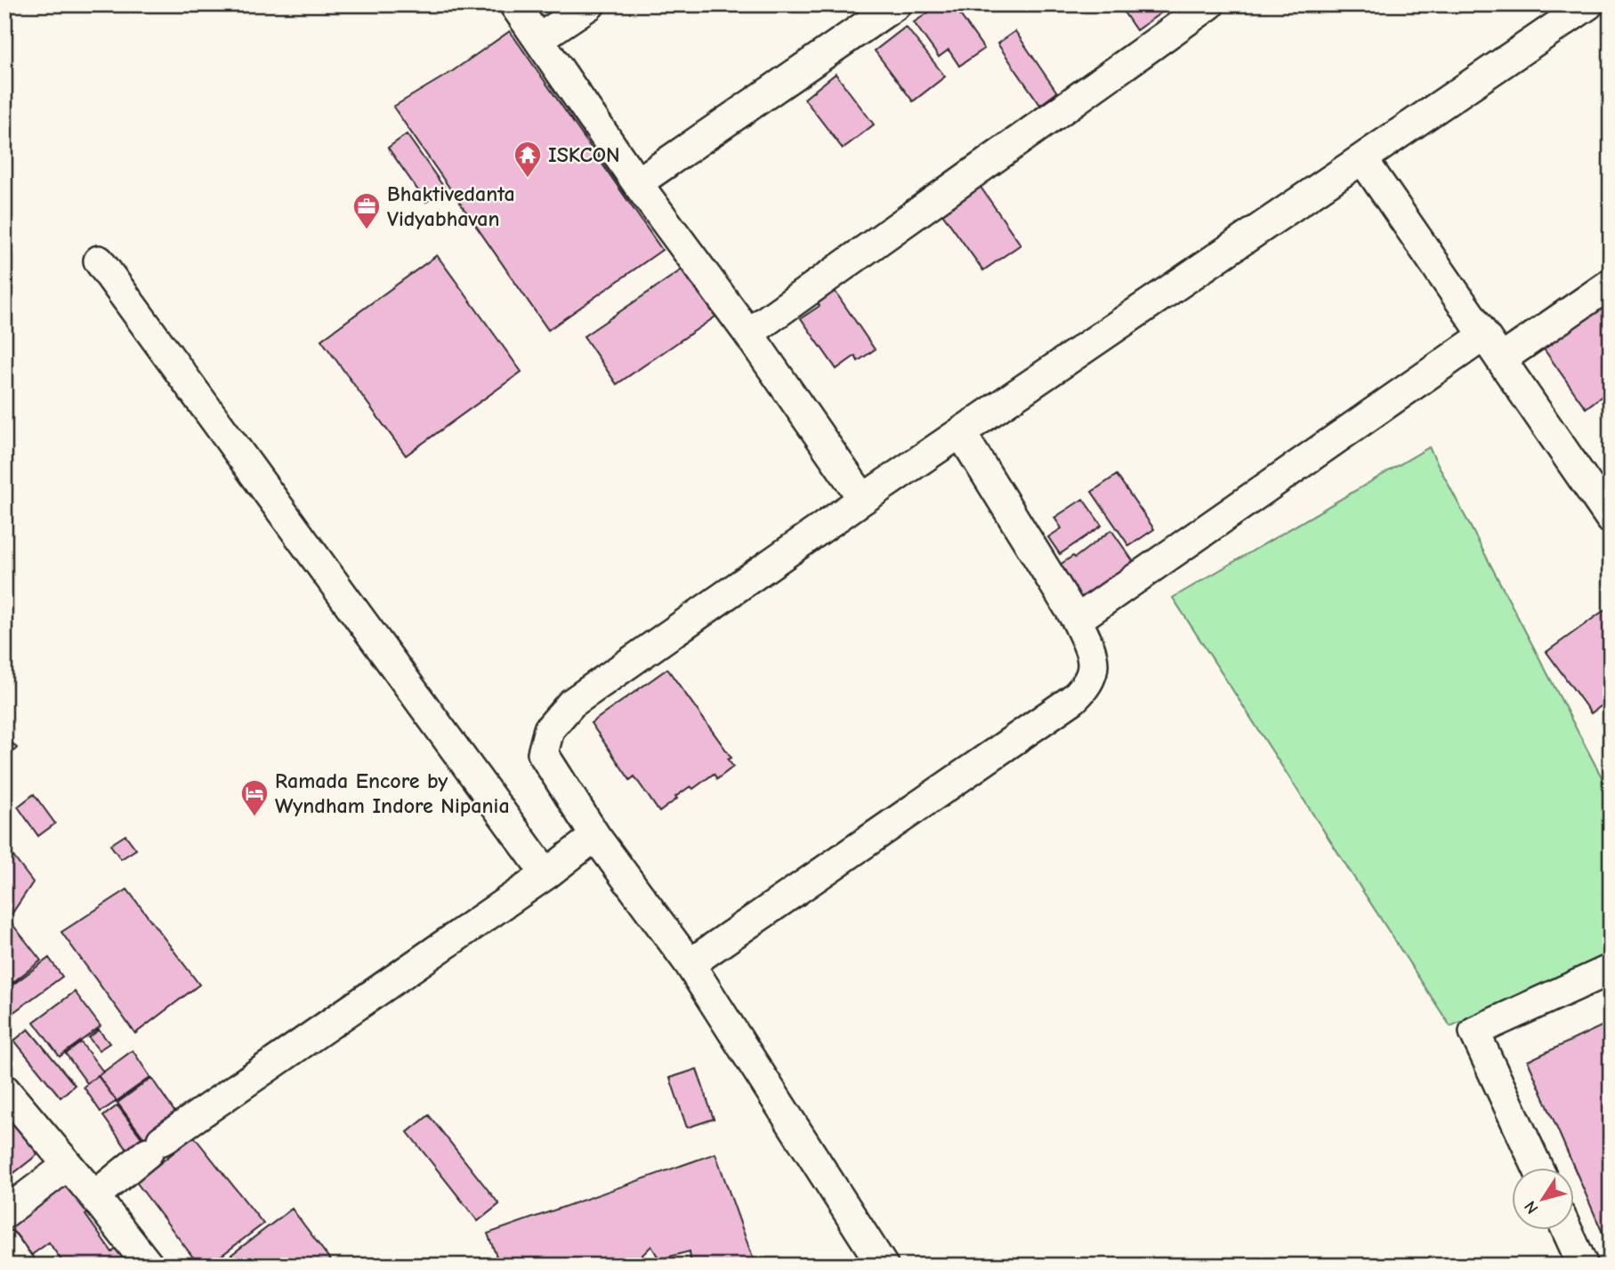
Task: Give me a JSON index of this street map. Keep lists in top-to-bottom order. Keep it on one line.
{"places":{"temple":["ISKCON"],"office":["Bhaktivedanta Vidyabhavan"],"hotel":["Ramada Encore by Wyndham Indore Nipania"]},"north":"bottom left"}
